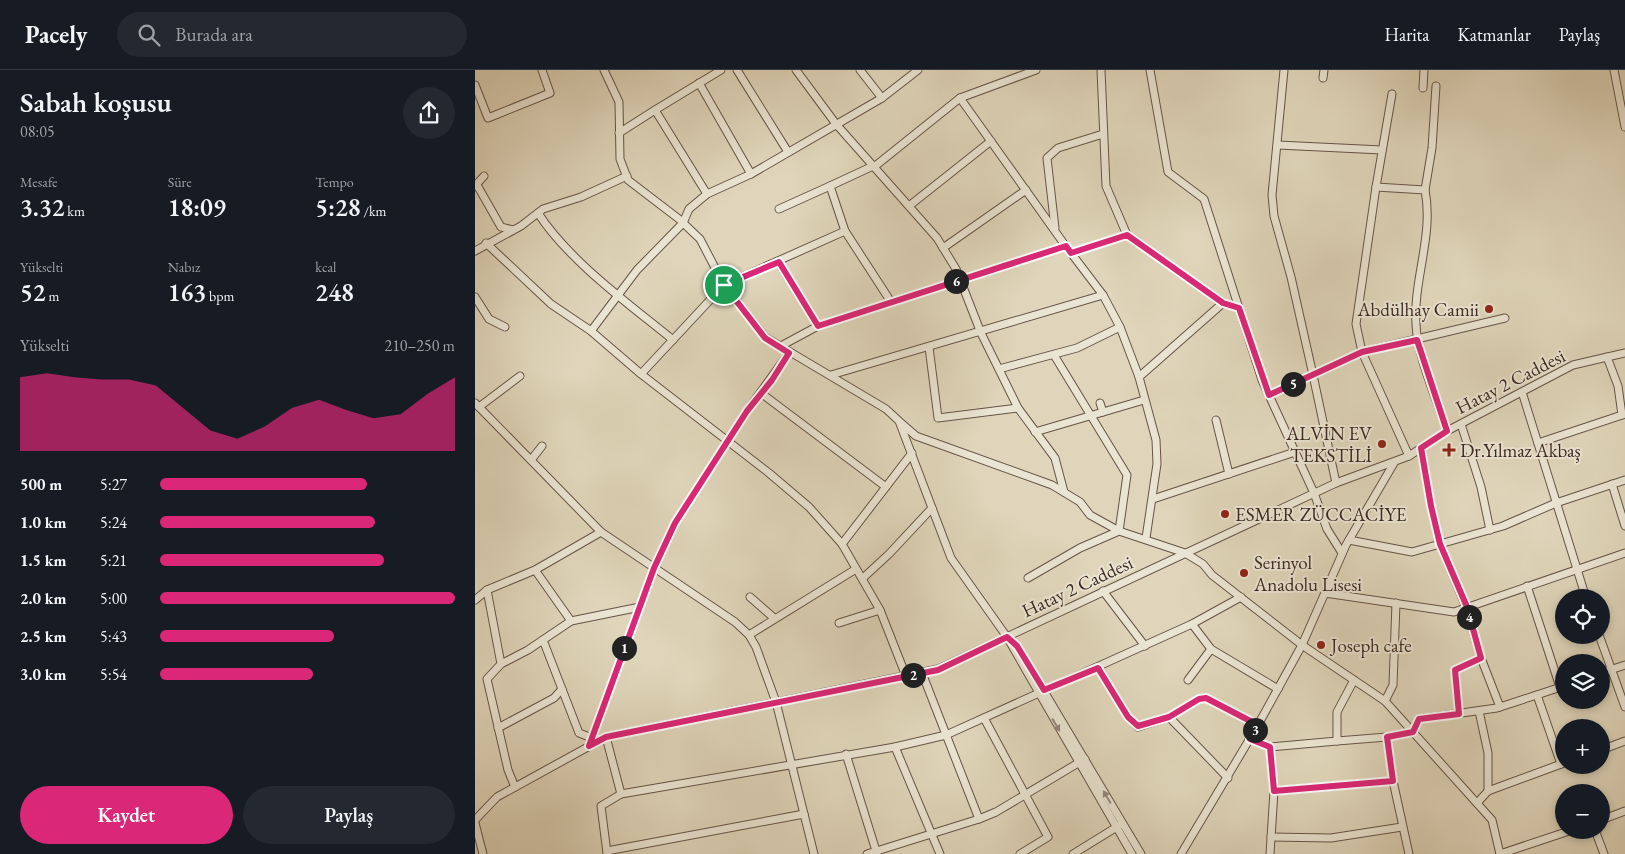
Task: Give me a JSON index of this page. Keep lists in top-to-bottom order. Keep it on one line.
{"streets":{"street":["Hatay 2 Caddesi"]},"places":{"other":["Abdülhay Camii","ALVİN EV TEKSTİLİ","ESMER ZÜCCACİYE","Serinyol Anadolu Lisesi","Joseph cafe"],"health":["Dr.Yılmaz Akbaş"]},"page":{"header":"Pacely","search":"Burada ara","nav":["Harita","Katmanlar","Paylaş"],"heading":["Sabah koşusu","08:05"],"stats":[["Mesafe","3.32 km"],["Süre","18:09"],["Tempo","5:28 /km"],["Yükselti","52 m"],["Nabız","163 bpm"],["kcal","248"]],"pins":["6","5","4","1","2","3"],"chart":["Yükselti","210–250 m"],"list":[{"name":"500 m","note":"5:27"},{"name":"1.0 km","note":"5:24"},{"name":"1.5 km","note":"5:21"},{"name":"2.0 km","note":"5:00"},{"name":"2.5 km","note":"5:43"},{"name":"3.0 km","note":"5:54"}],"map_buttons":["+","−"],"buttons":["Kaydet","Paylaş"]}}
